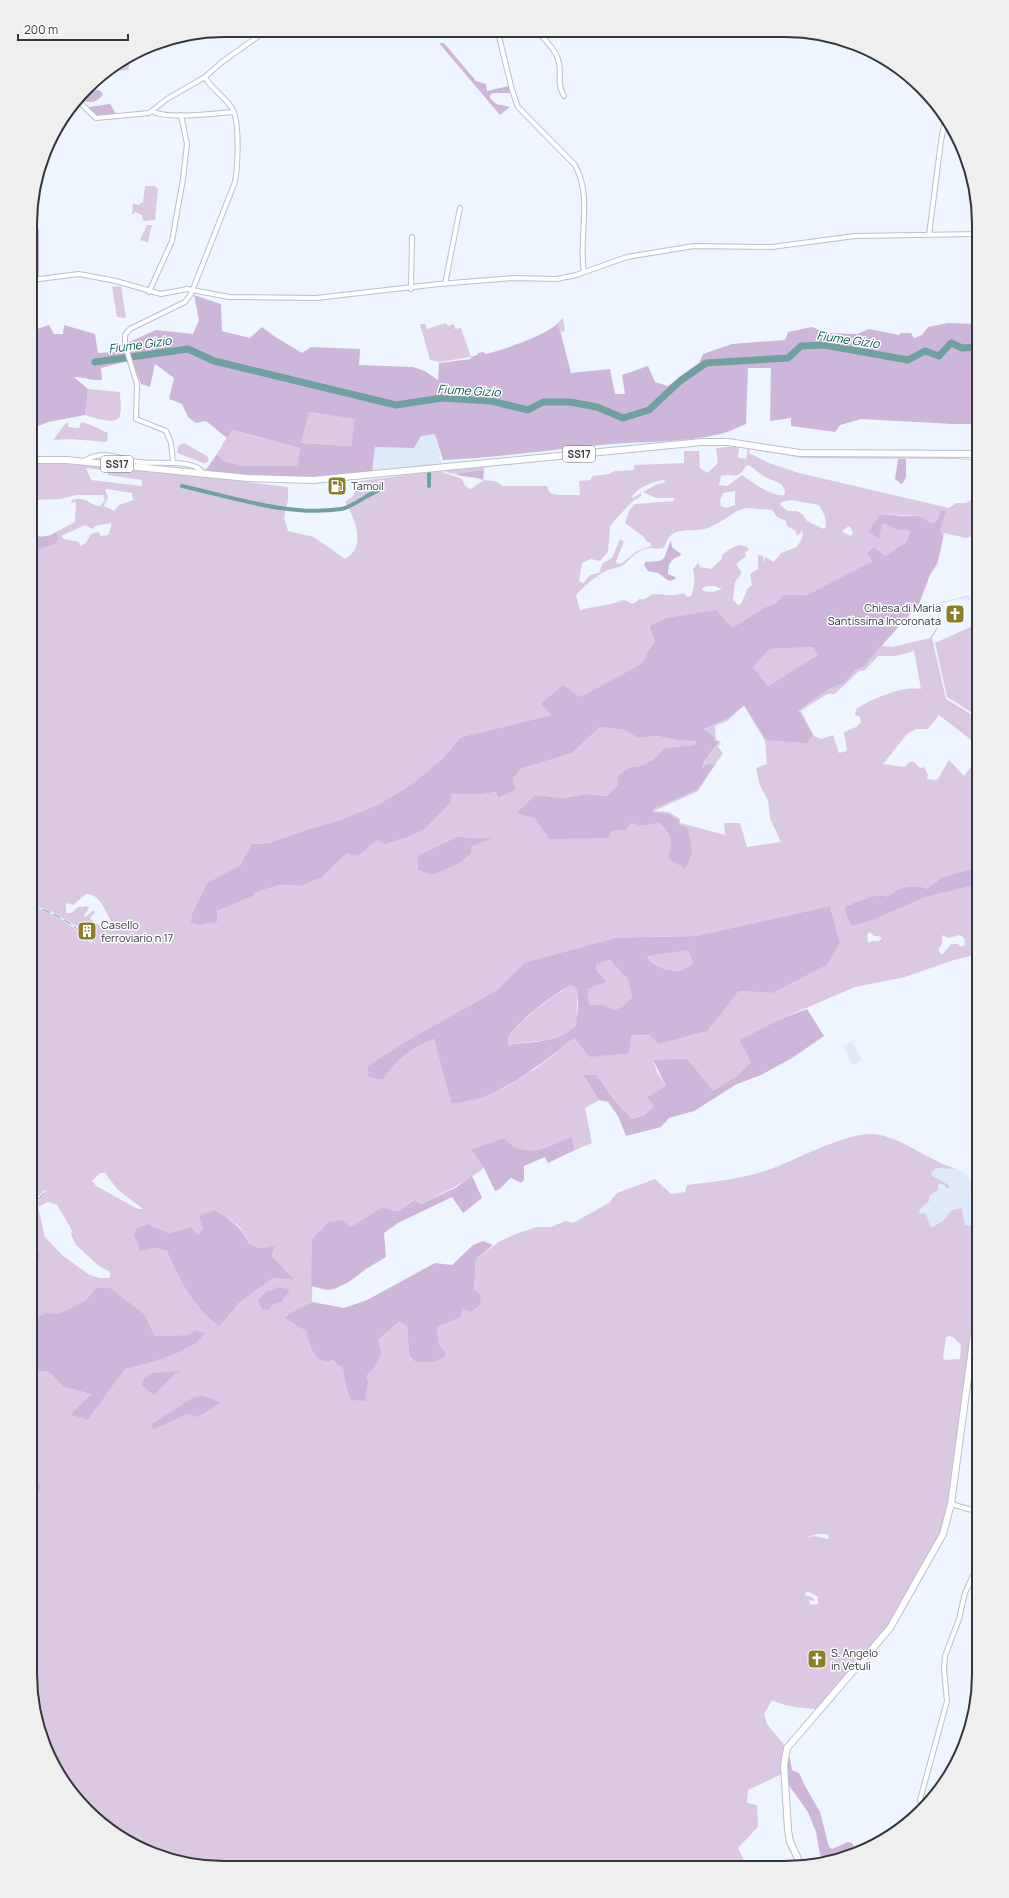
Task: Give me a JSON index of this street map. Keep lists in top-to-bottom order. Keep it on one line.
{"streets":{"main road":["SS17"]},"water":["Fiume Gizio"],"places":{"fuel station":["Tamoil"],"church":["Chiesa di Maria Santissima Incoronata","S. Angelo in Vetuli"],"building":["Casello ferroviario n 17"]},"scale_bar":"200 m"}
